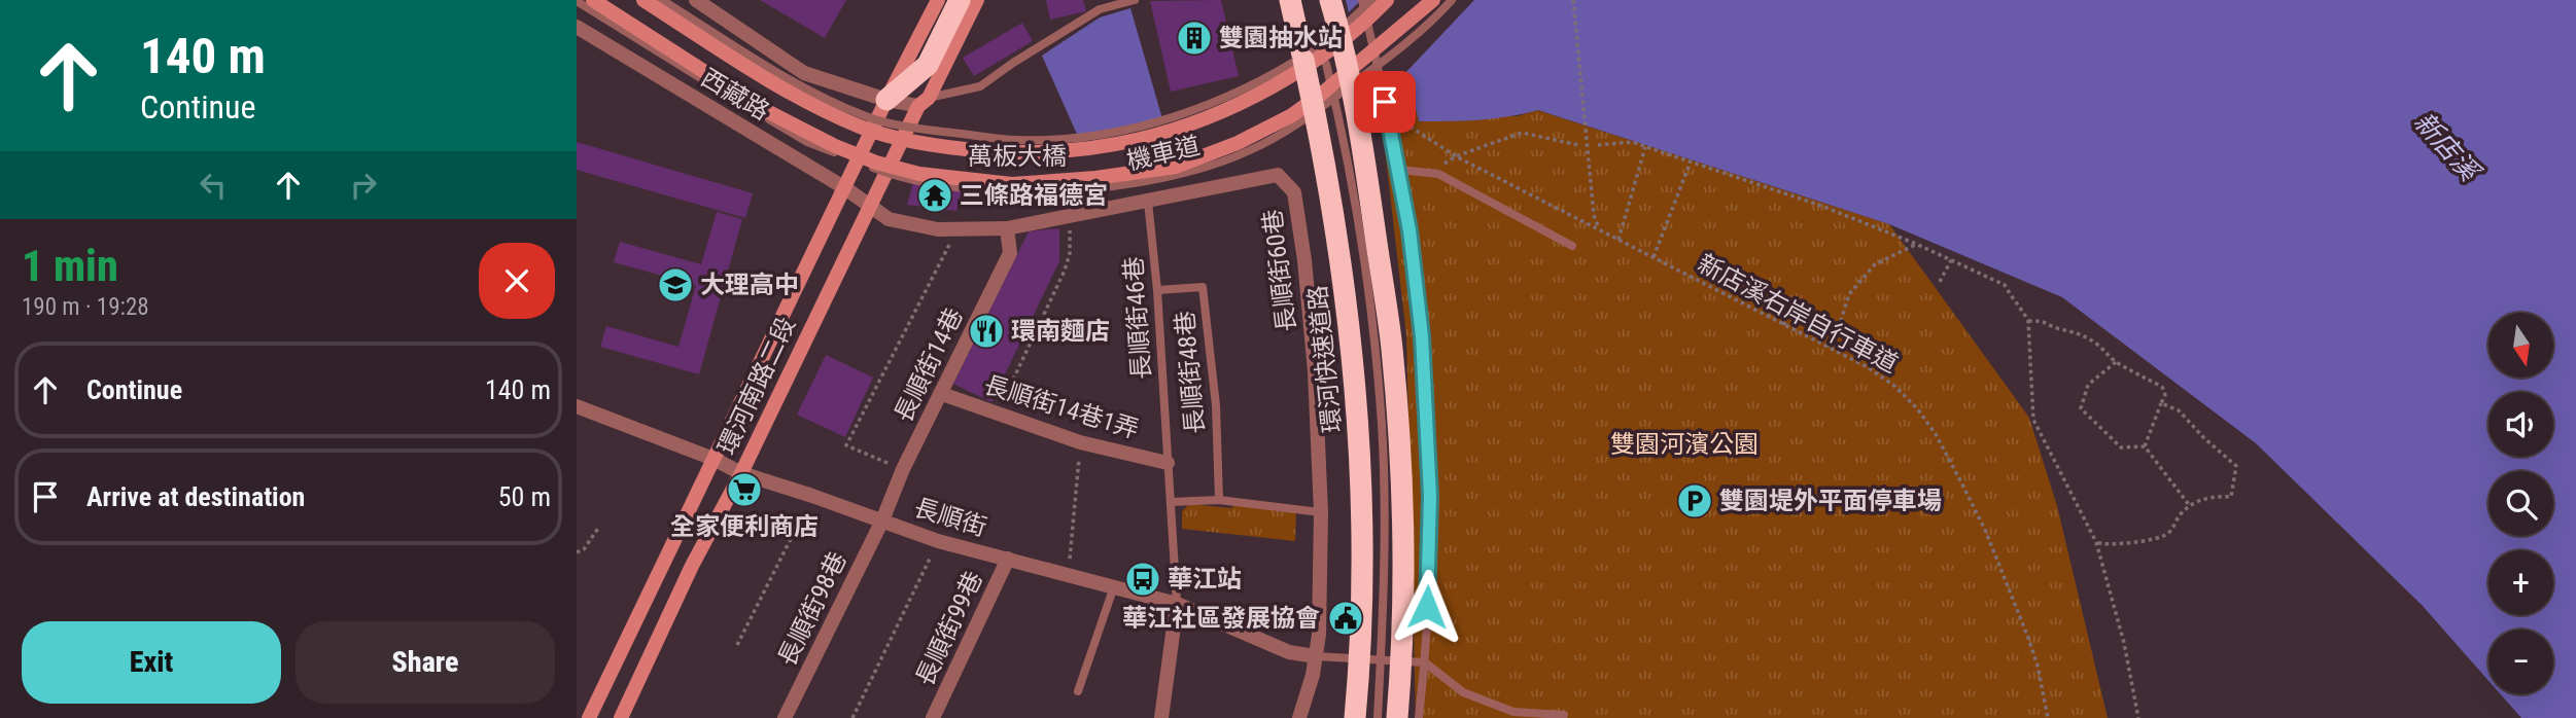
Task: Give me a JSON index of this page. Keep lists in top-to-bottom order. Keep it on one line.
{"streets":{"highway":["環河快速道路"],"street":["西藏路","萬板大橋","長順街60巷","長順街14巷","環河南路二段","長順街14巷1弄","長順街","長順街98巷","長順街99巷"],"lane":["機車道","長順街46巷","長順街48巷"],"path":["新店溪右岸自行車道"]},"crossings":[["西藏路","長順街60巷"],["西藏路","環河南路二段"],["長順街60巷","長順街46巷"],["長順街60巷","長順街14巷"],["長順街60巷","環河南路二段"],["長順街60巷","長順街"],["長順街46巷","長順街48巷"],["長順街46巷","長順街14巷1弄"],["長順街46巷","長順街"],["長順街14巷","長順街14巷1弄"],["長順街14巷","長順街"],["長順街14巷","長順街98巷"],["環河南路二段","長順街"],["長順街","長順街98巷"],["長順街","長順街99巷"]],"water":["新店溪"],"parks":["雙園河濱公園"],"places":{"building":["雙園抽水站"],"temple":["三條路福德宮"],"school or university":["大理高中"],"restaurant":["環南麵店"],"supermarket":["全家便利商店"],"parking":["雙園堤外平面停車場"],"bus stop":["華江站"],"public building":["華江社區發展協會"]},"north":"bottom","page":{"turn":["140 m","Continue"],"heading":["1 min","190 m · 19:28"],"map_buttons":["+","−"],"list":[{"name":"Continue","value":"140 m"},{"name":"Arrive at destination","value":"50 m"}],"buttons":["Exit","Share"]}}
